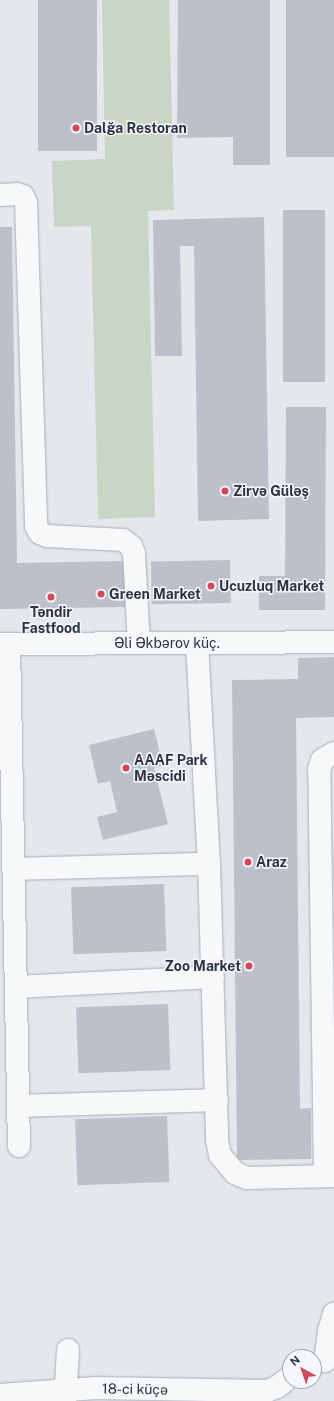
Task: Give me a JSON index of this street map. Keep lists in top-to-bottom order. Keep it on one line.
{"streets":{"street":["Əli Əkbərov küç.","18-ci küçə"]},"places":["Dalğa Restoran","Zirvə Güləş","Ucuzluq Market","Green Market","Təndir Fastfood","AAAF Park Məscidi","Araz","Zoo Market"],"north":"top left"}
